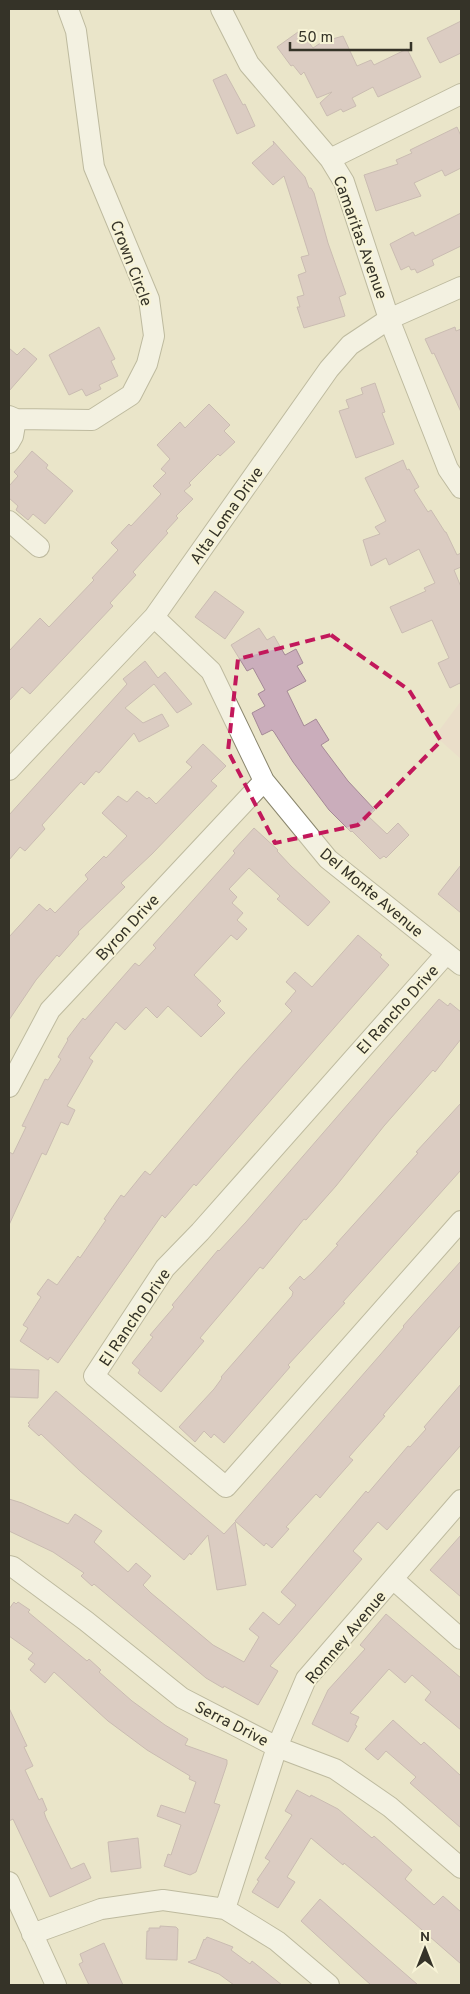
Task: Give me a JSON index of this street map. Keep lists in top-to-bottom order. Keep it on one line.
{"streets":{"street":["Camaritas Avenue","Crown Circle","Alta Loma Drive","Del Monte Avenue","Byron Drive","El Rancho Drive","Romney Avenue","Serra Drive"]},"crossings":[["Camaritas Avenue","Alta Loma Drive"],["Alta Loma Drive","Del Monte Avenue"],["Del Monte Avenue","Byron Drive"],["Del Monte Avenue","El Rancho Drive"],["Romney Avenue","Serra Drive"]],"scale_bar":"50 m","north":"top"}
